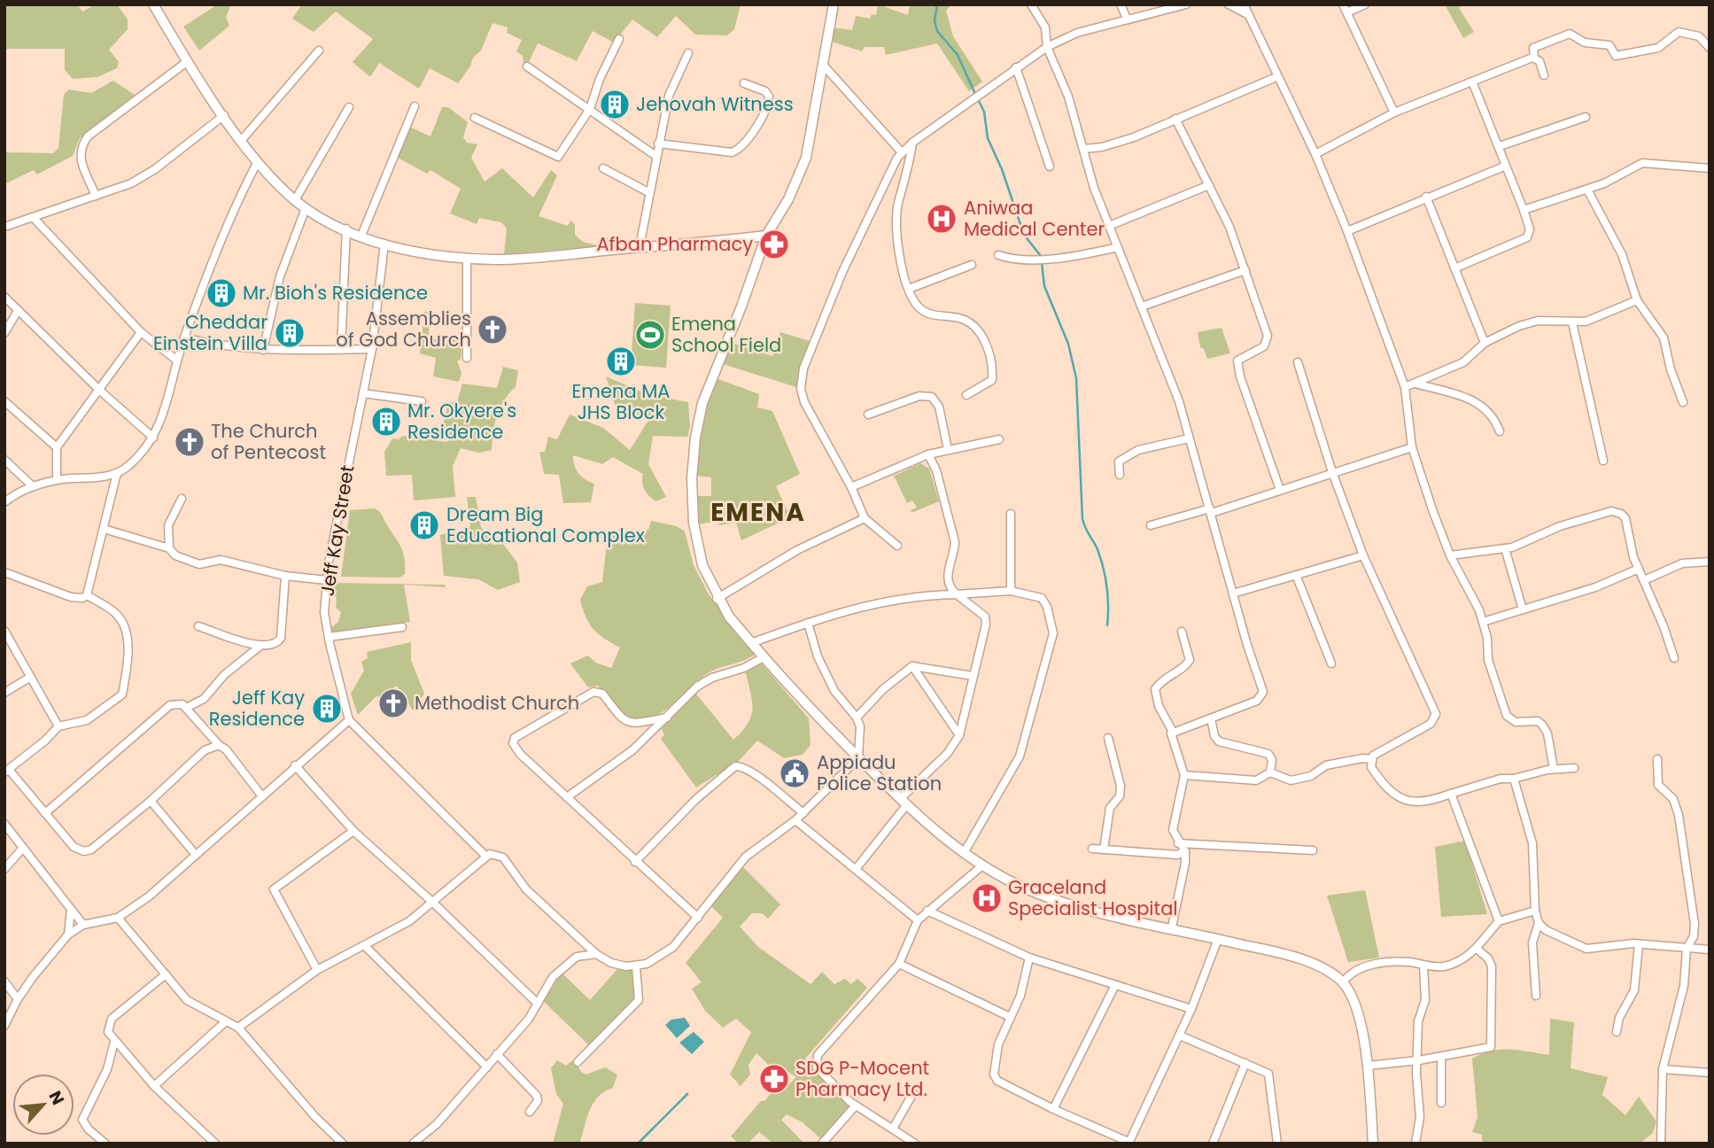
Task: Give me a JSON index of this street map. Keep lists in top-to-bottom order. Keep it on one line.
{"streets":{"street":["Jeff Kay Street"]},"districts":["EMENA"],"places":{"building":["Jehovah Witness","Mr. Bioh's Residence","Cheddar Einstein Villa","Emena MA JHS Block","Mr. Okyere's Residence","Dream Big Educational Complex","Jeff Kay Residence"],"hospital":["Aniwaa Medical Center","Graceland Specialist Hospital"],"pharmacy":["Afban Pharmacy","SDG P-Mocent Pharmacy Ltd."],"church":["Assemblies of God Church","The Church of Pentecost","Methodist Church"],"sports":["Emena School Field"],"public building":["Appiadu Police Station"]},"north":"top right"}
